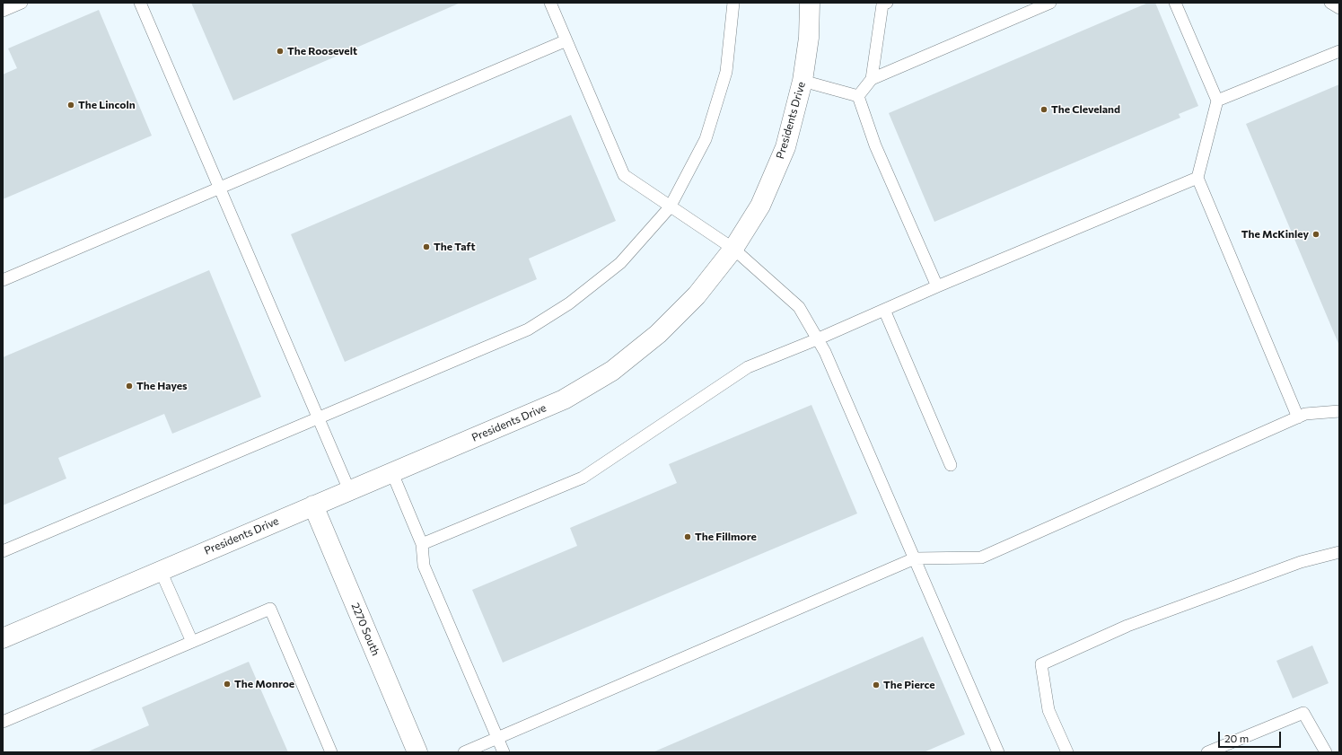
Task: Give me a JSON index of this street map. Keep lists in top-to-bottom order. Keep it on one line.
{"streets":{"street":["Presidents Drive","2270 South"]},"crossings":[["Presidents Drive","2270 South"]],"places":["The Roosevelt","The Lincoln","The Cleveland","The McKinley","The Taft","The Hayes","The Fillmore","The Monroe","The Pierce"],"scale_bar":"20 m"}
